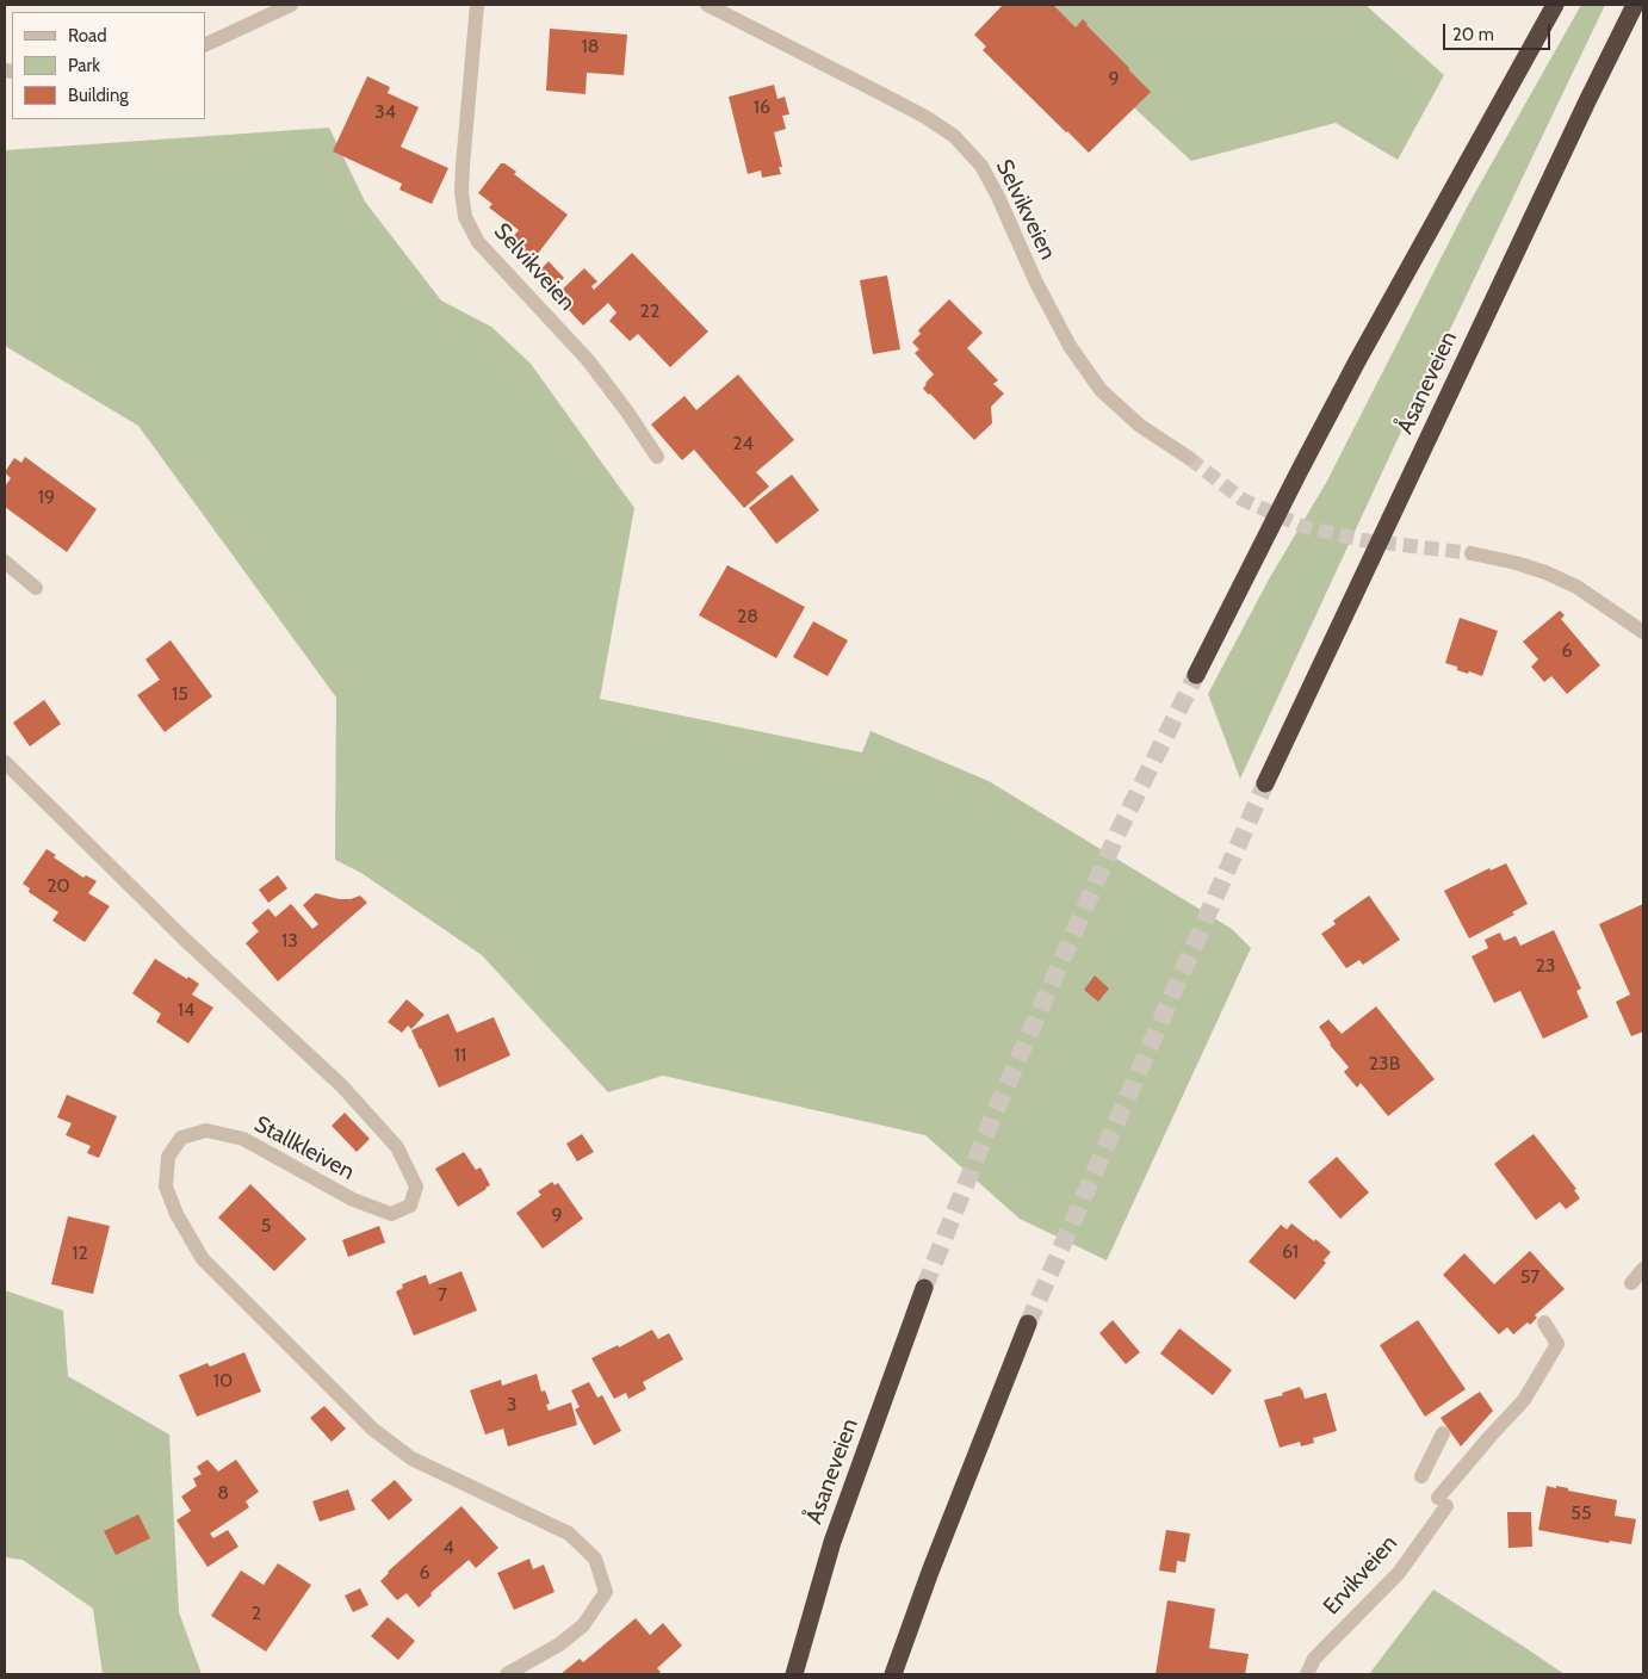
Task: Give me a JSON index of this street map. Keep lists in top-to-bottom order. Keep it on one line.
{"streets":{"highway":["Åsaneveien"],"street":["Selvikveien","Stallkleiven","Ervikveien"]},"house_numbers":["18","9","16","34","22","24","19","28","6","15","20","13","23","14","11","23B","9","5","61","12","57","7","10","3","8","55","4","6","2"],"legend":["Road","Park","Building"],"scale_bar":"20 m"}
